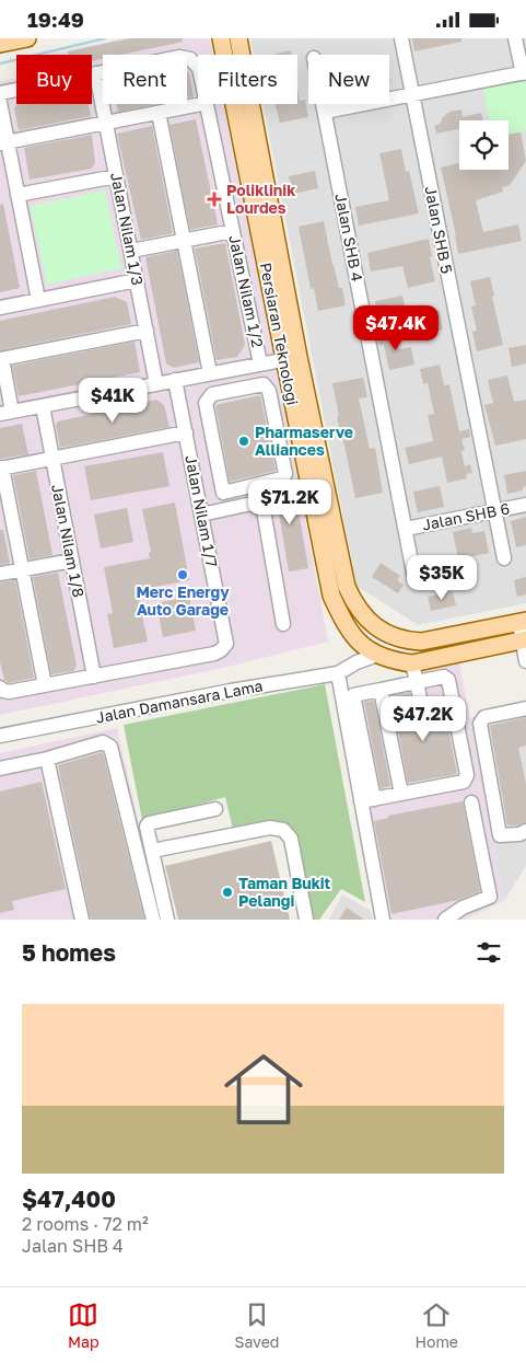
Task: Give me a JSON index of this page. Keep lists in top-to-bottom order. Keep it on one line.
{"streets":{"main road":["Persiaran Teknologi"],"street":["Jalan Nilam 1/3","Jalan SHB 5","Jalan SHB 4","Jalan Nilam 1/2","Jalan Nilam 1/7","Jalan SHB 6","Jalan Nilam 1/8","Jalan Damansara Lama"]},"crossings":[["Jalan Nilam 1/3","Jalan Nilam 1/2"],["Jalan SHB 5","Jalan SHB 6"],["Jalan SHB 4","Jalan SHB 6"],["Persiaran Teknologi","Jalan Damansara Lama"],["Jalan Nilam 1/7","Jalan Nilam 1/8"]],"places":{"health":["Poliklinik Lourdes"],"other":["Pharmaserve Alliances","Merc Energy Auto Garage","Taman Bukit Pelangi"]},"page":{"status":"19:49","chip":["Buy","Rent","Filters","New"],"price":["$47.4K","$41K","$71.2K","$35K","$47.2K"],"heading":"5 homes","list":[{"name":"$47,400","note":"2 rooms · 72 m² · Jalan SHB 4"}],"tabs":["Map","Saved","Home"]}}
